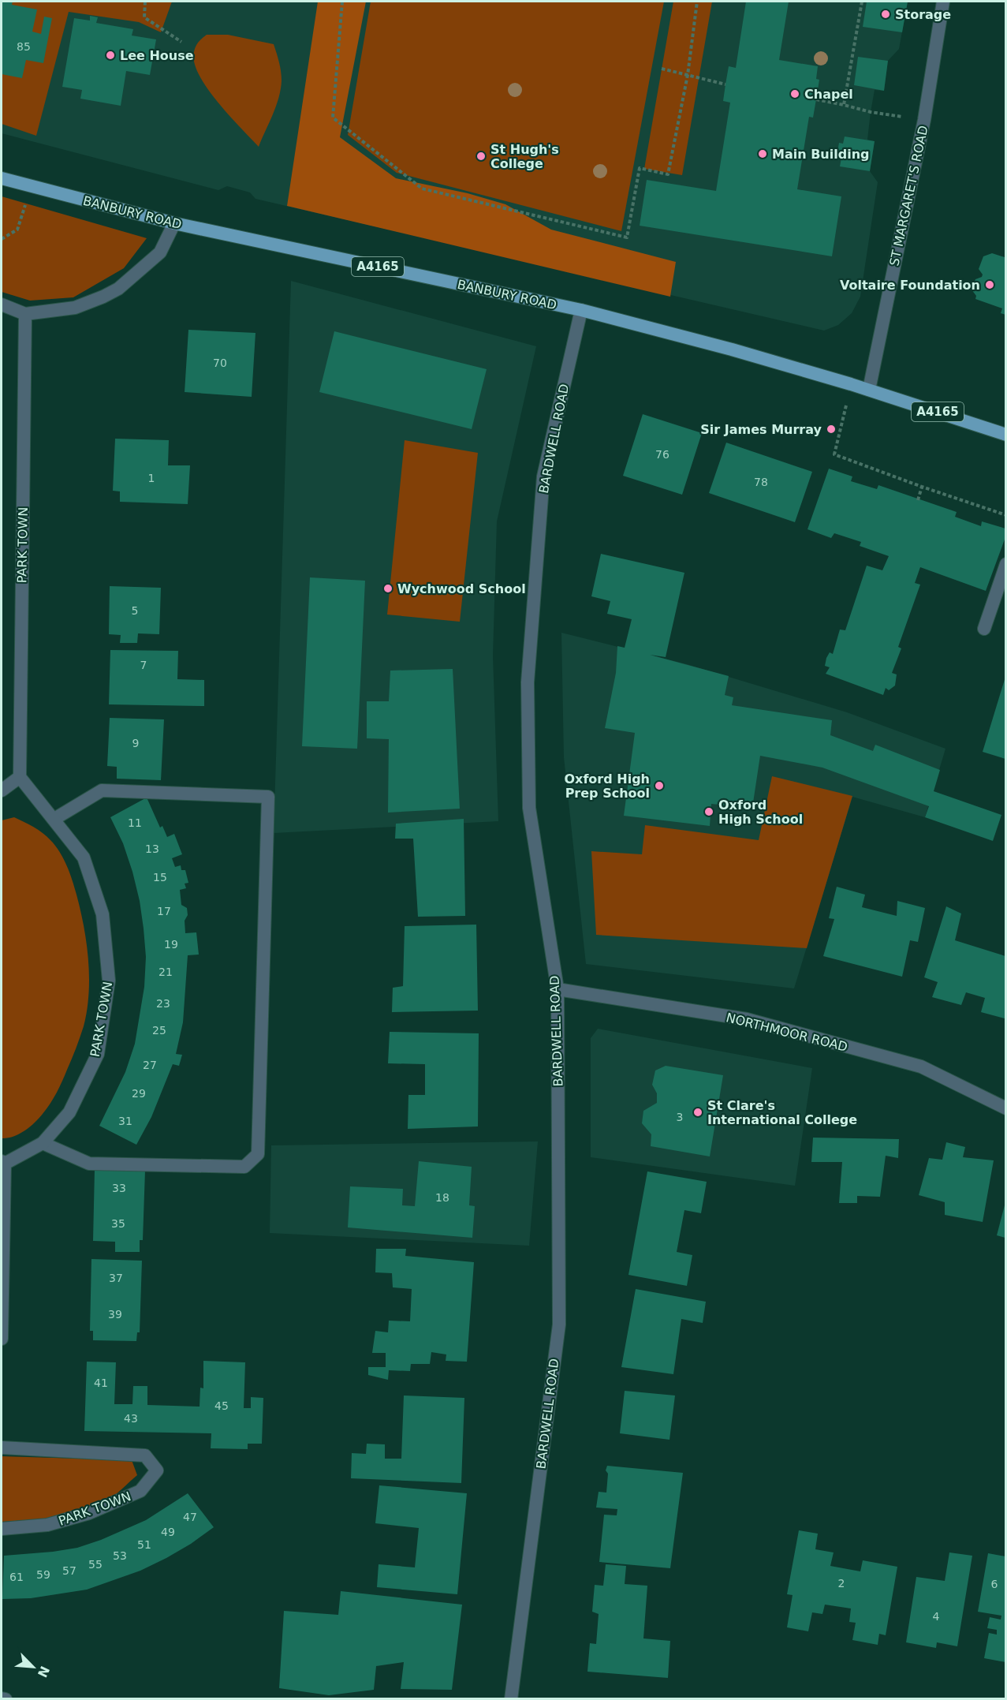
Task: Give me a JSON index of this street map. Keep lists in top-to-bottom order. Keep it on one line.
{"streets":{"main road":["BANBURY ROAD","A4165"],"street":["ST MARGARET'S ROAD","BARDWELL ROAD","PARK TOWN","NORTHMOOR ROAD"]},"crossings":[["ST MARGARET'S ROAD","BANBURY ROAD"],["BANBURY ROAD","BARDWELL ROAD"],["BARDWELL ROAD","NORTHMOOR ROAD"]],"places":["Storage","Lee House","Chapel","Main Building","St Hugh's College","Voltaire Foundation","Sir James Murray","Wychwood School","Oxford High Prep School","Oxford High School","St Clare's International College"],"house_numbers":["85","70","76","1","78","5","7","9","11","13","15","17","19","21","23","25","27","29","3","31","33","18","35","37","39","41","45","43","47","49","51","53","55","57","59","61","2","6","4"],"north":"bottom right"}
